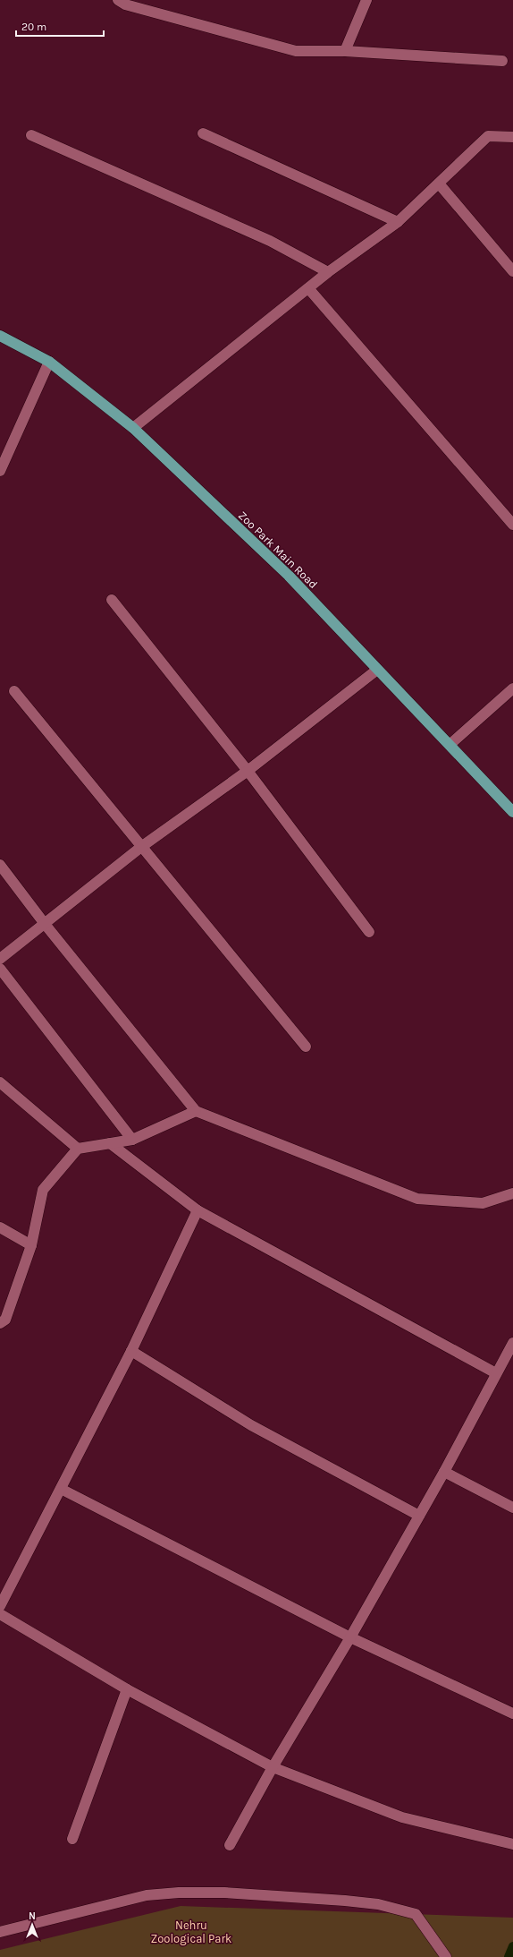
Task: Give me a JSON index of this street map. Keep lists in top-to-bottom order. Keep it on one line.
{"streets":{"main road":["Zoo Park Main Road"]},"parks":["Nehru Zoological Park"],"scale_bar":"20 m","north":"top"}
